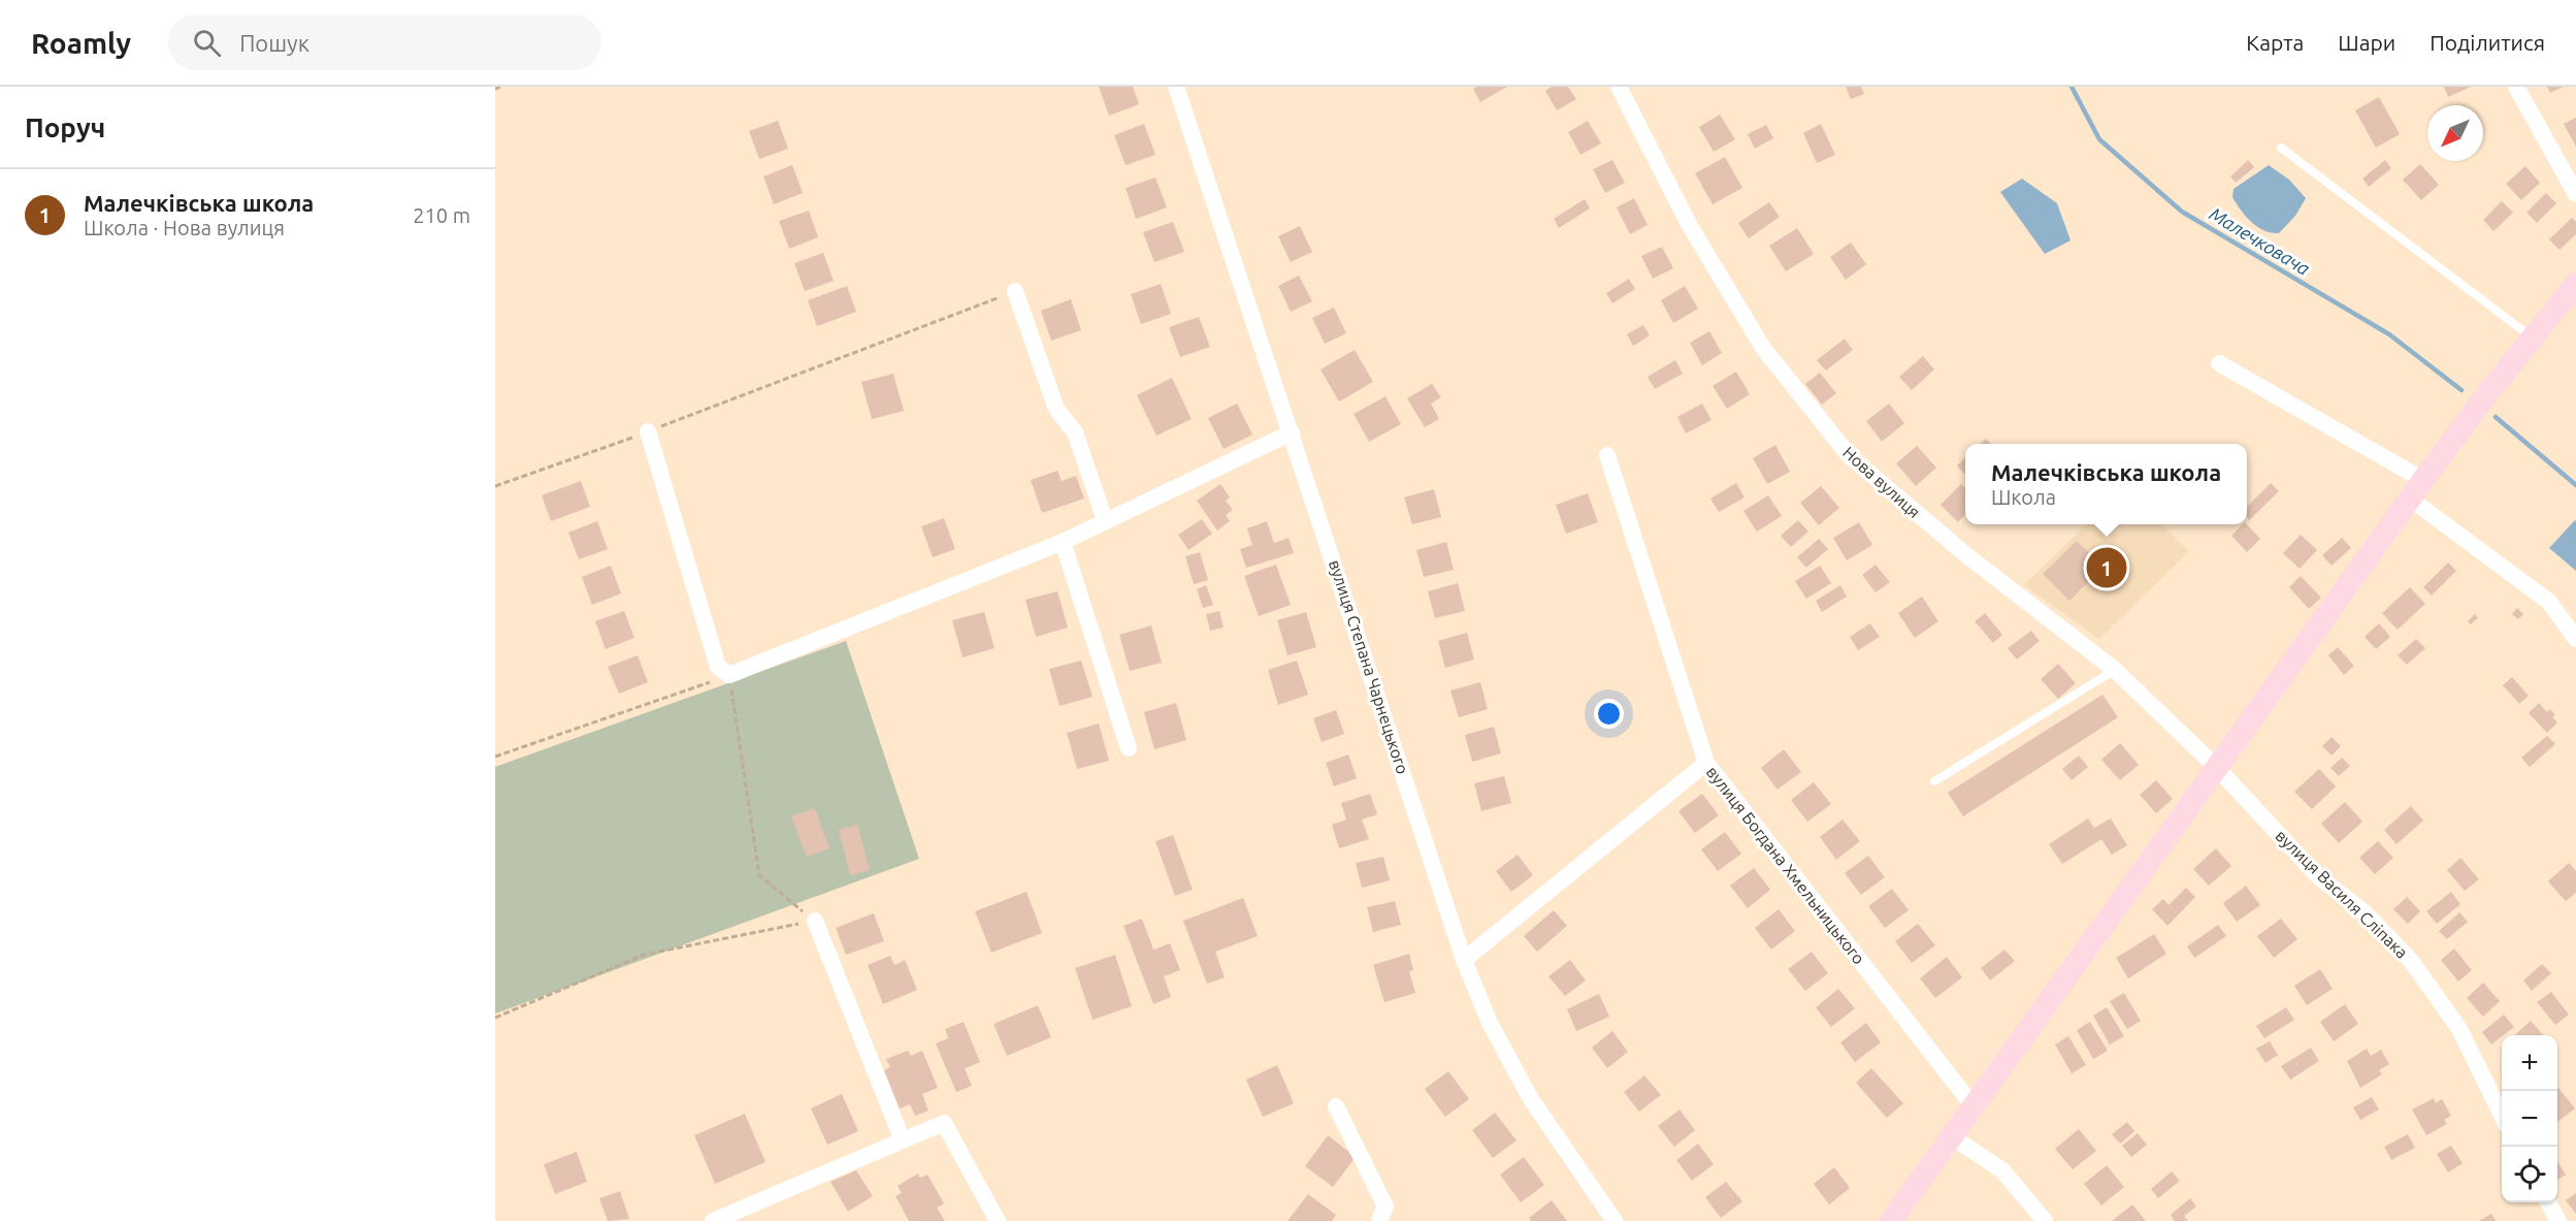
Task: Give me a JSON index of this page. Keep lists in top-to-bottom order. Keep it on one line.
{"streets":{"street":["Нова вулиця","вулиця Степана Чарнецького","вулиця Богдана Хмельницького","вулиця Василя Сліпака"]},"crossings":[["Нова вулиця","вулиця Василя Сліпака"]],"water":["Малечковача"],"north":"bottom left","page":{"header":"Roamly","search":"Пошук","nav":["Карта","Шари","Поділитися"],"heading":"Поруч","list":[{"mark":"1","name":"Малечківська школа","note":"Школа · Нова вулиця","value":"210 m"}],"popup":["Малечківська школа","Школа"],"pins":"1","map_buttons":["+","−"]}}
